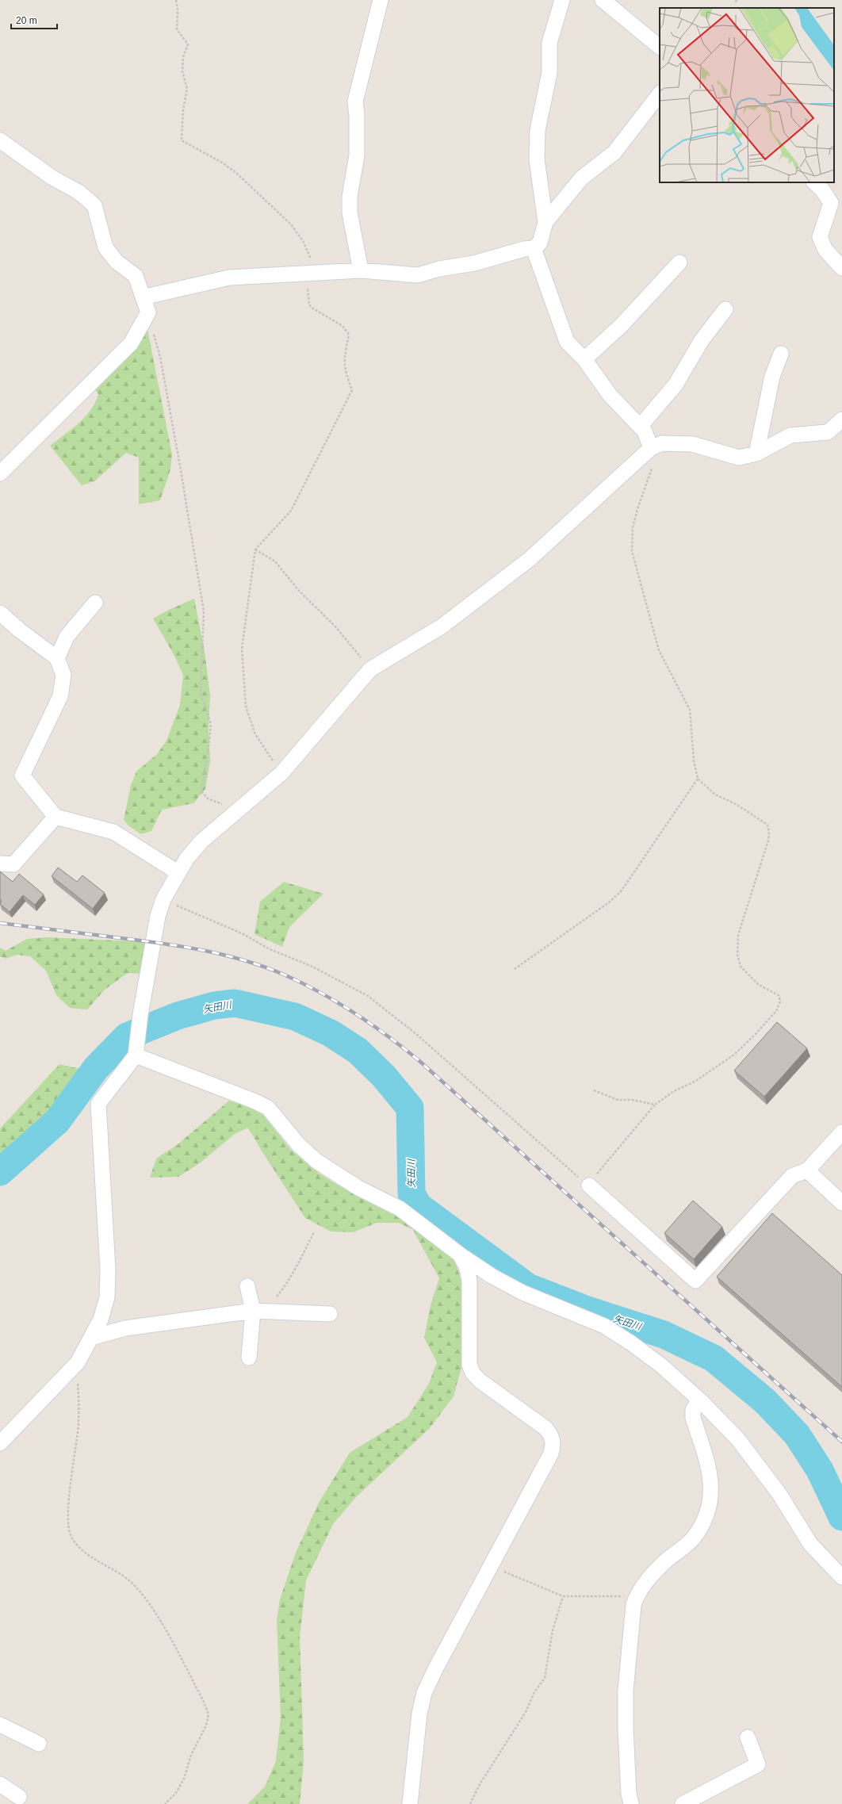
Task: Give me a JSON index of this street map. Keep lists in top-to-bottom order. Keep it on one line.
{"water":["矢田川"],"scale_bar":"20 m"}
